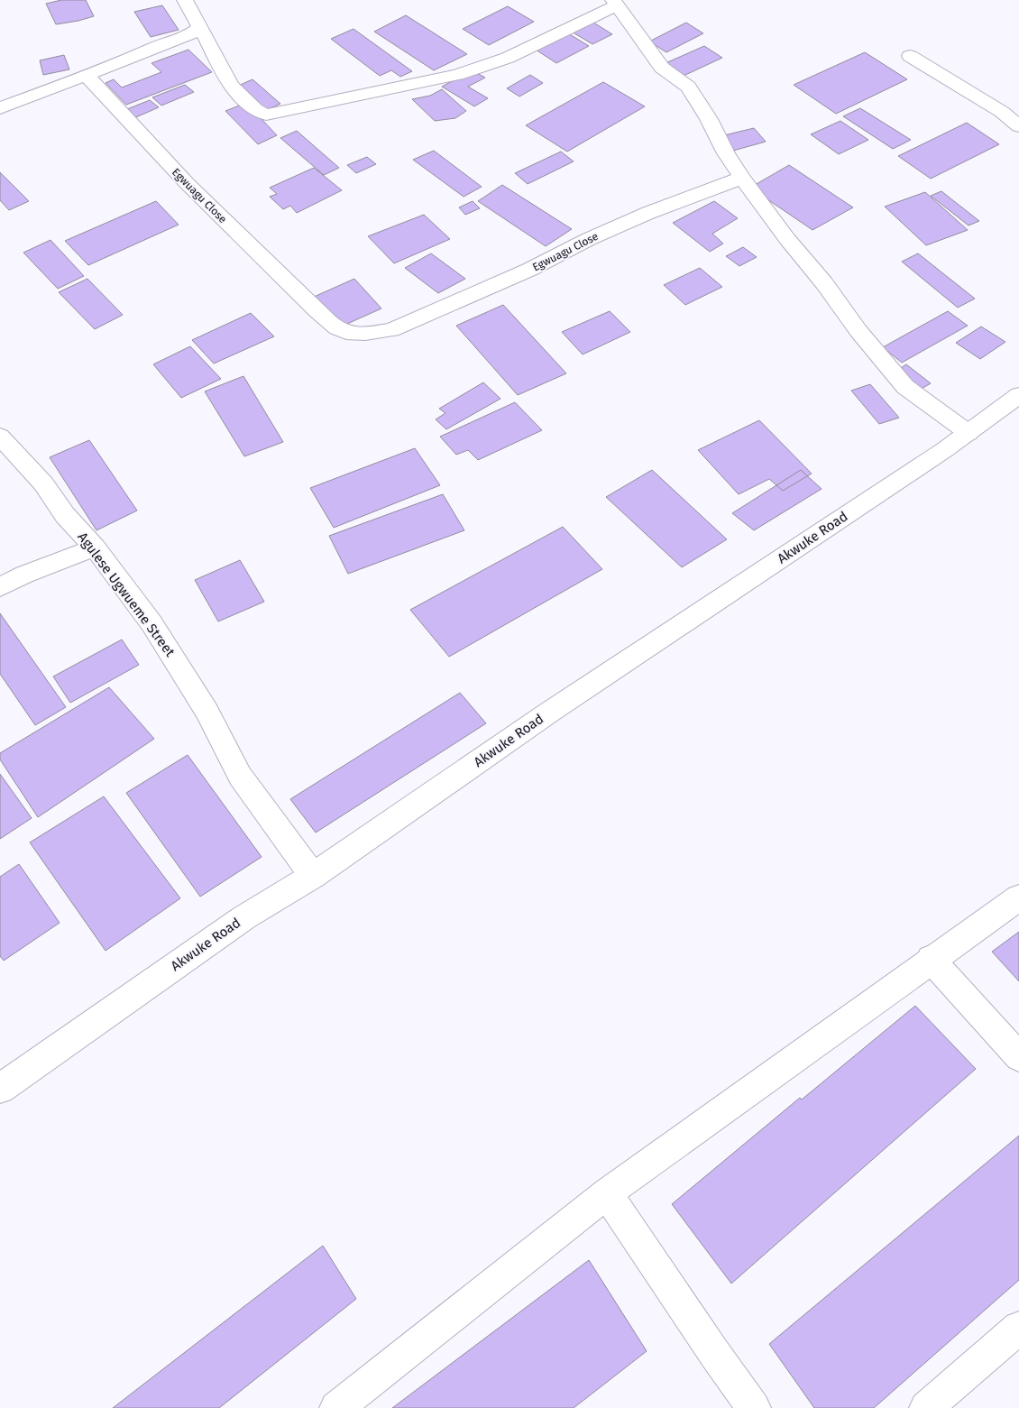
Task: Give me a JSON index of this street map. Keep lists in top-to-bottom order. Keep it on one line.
{"streets":{"street":["Egwuagu Close","Akwuke Road","Agulese Ugwueme Street"]},"crossings":[["Akwuke Road","Agulese Ugwueme Street"]]}
